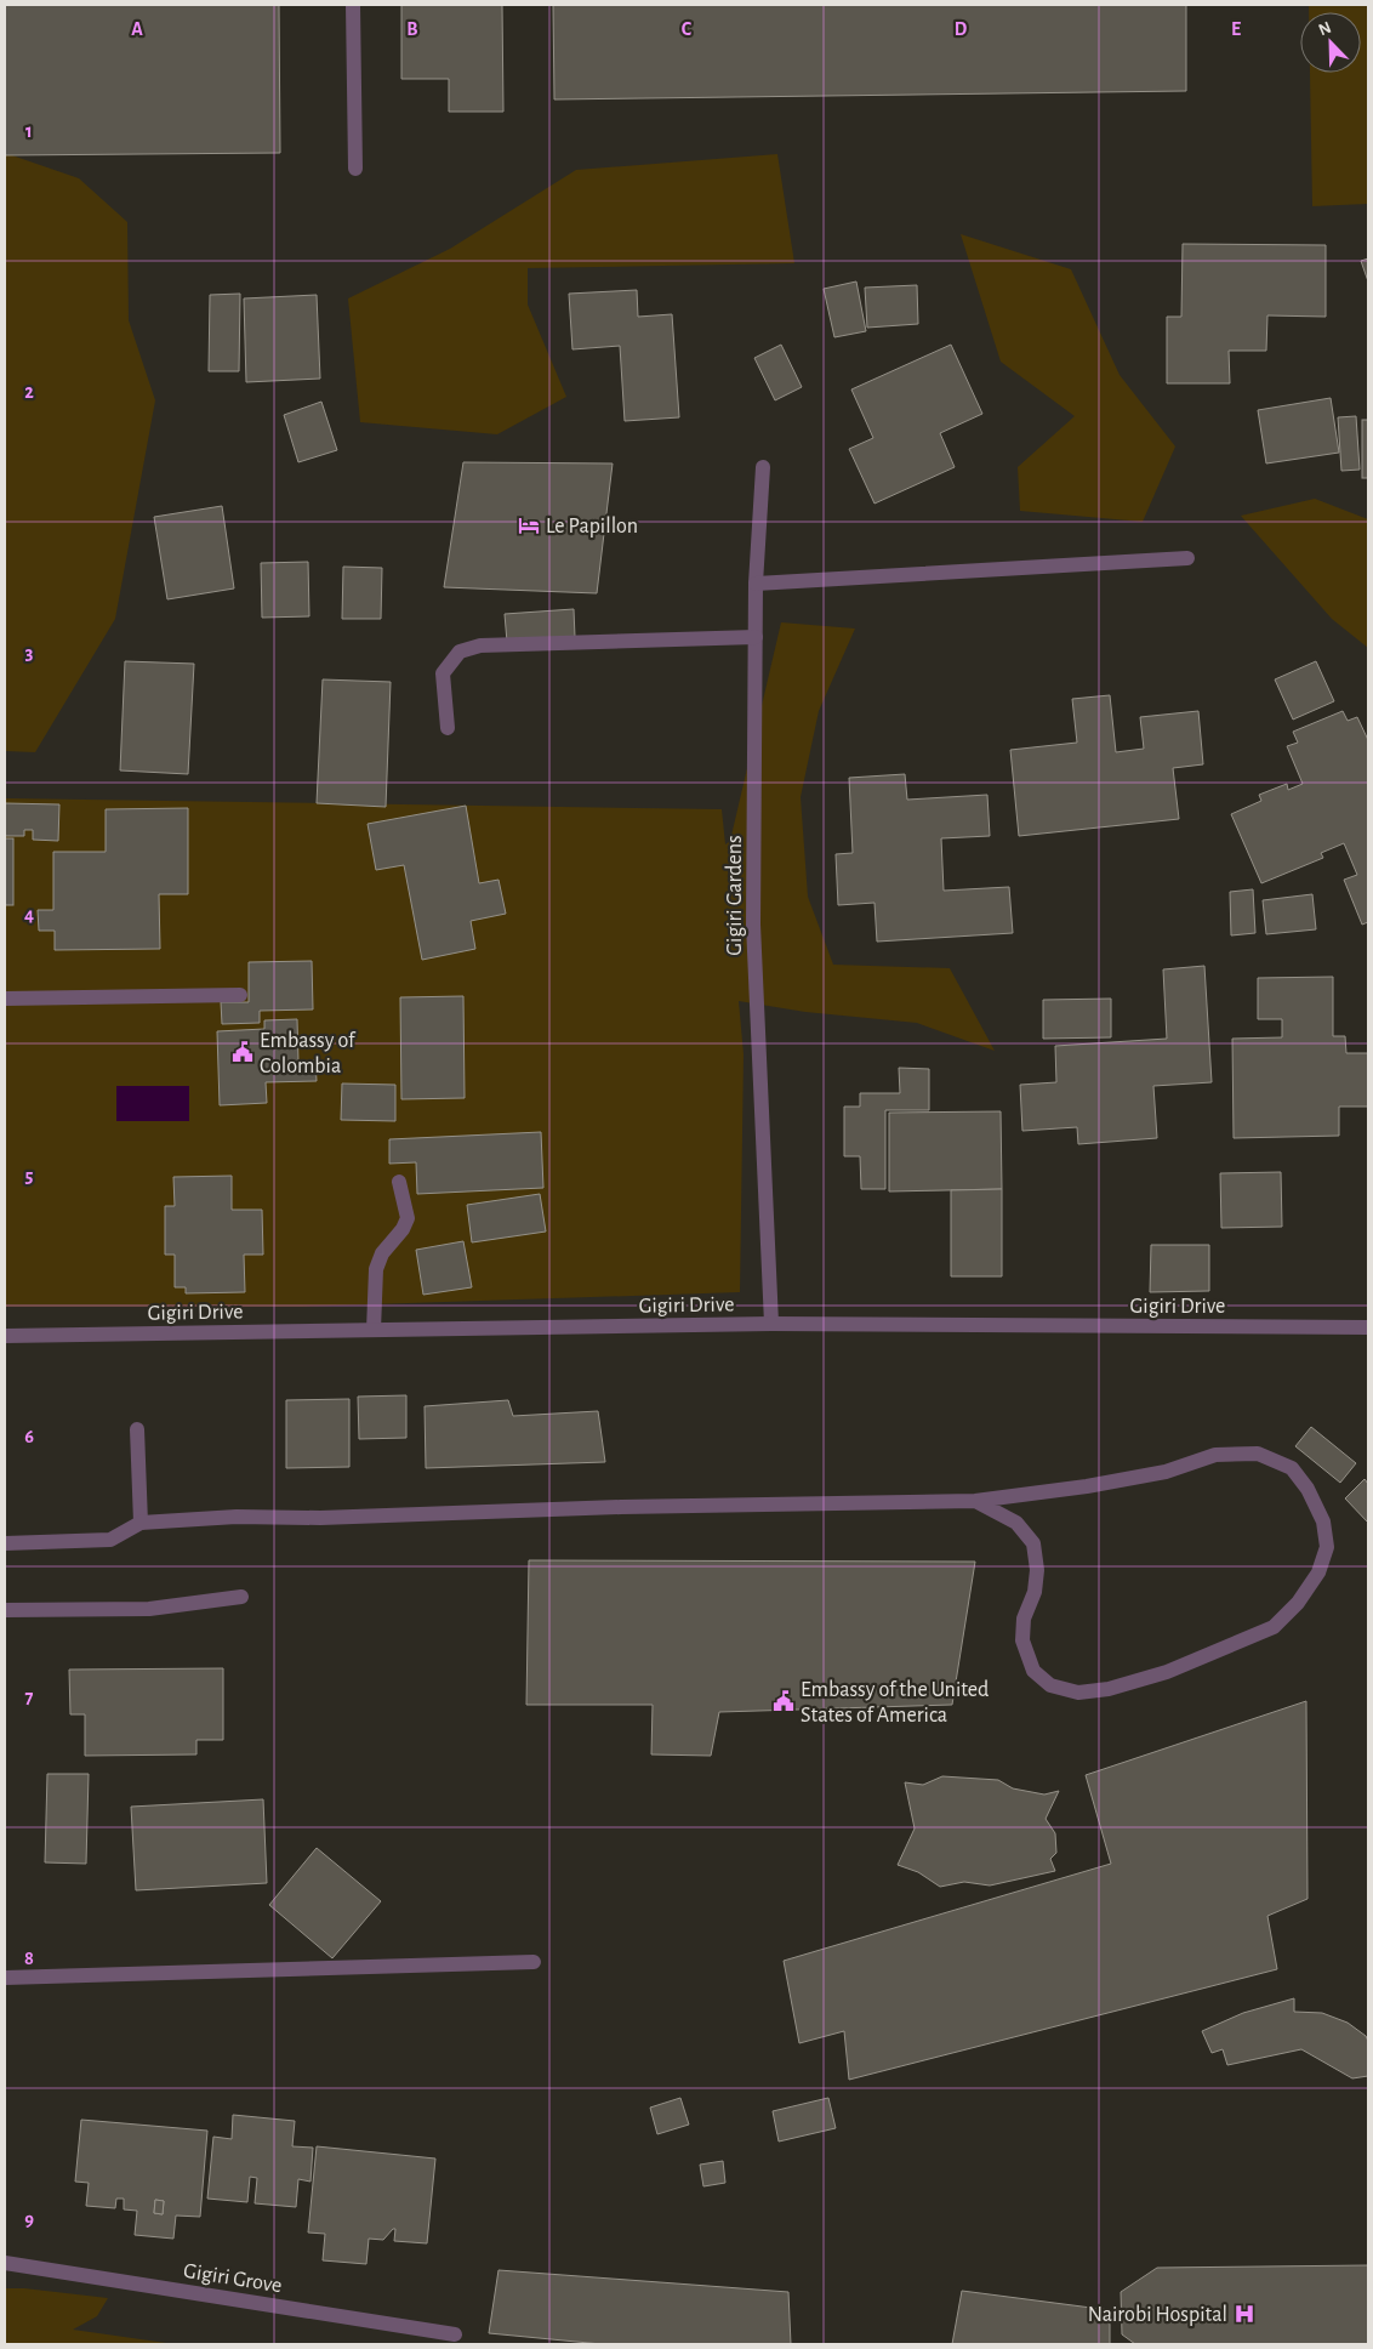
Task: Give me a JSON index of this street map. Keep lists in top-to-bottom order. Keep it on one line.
{"streets":{"street":["Gigiri Gardens","Gigiri Drive","Gigiri Grove"]},"crossings":[["Gigiri Gardens","Gigiri Drive"]],"places":{"hotel":["Le Papillon"],"public building":["Embassy of Colombia","Embassy of the United States of America"],"hospital":["Nairobi Hospital"]},"north":"top left","grid":{"columns":["A","B","C","D","E"],"rows":["1","2","3","4","5","6","7","8","9"]}}
